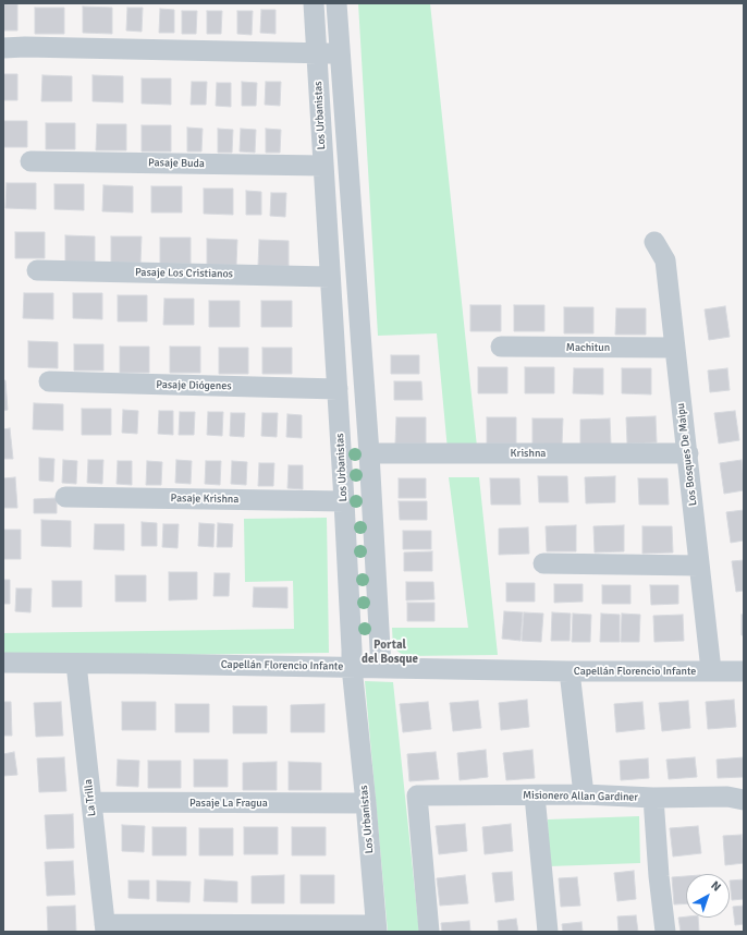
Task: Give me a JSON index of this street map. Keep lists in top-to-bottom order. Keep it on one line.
{"streets":{"street":["Los Urbanistas","Pasaje Buda","Pasaje Los Cristianos","Machitun","Pasaje Diógenes","Krishna","Los Bosques De Maipu","Pasaje Krishna","Capellán Florencio Infante","Misionero Allan Gardiner","La Trilla","Pasaje La Fragua"]},"crossings":[["Los Urbanistas","Pasaje Buda"],["Los Urbanistas","Pasaje Los Cristianos"],["Los Urbanistas","Pasaje Diógenes"],["Los Urbanistas","Pasaje Krishna"],["Los Urbanistas","Capellán Florencio Infante"],["Los Urbanistas","Pasaje La Fragua"],["Machitun","Los Bosques De Maipu"],["Krishna","Los Bosques De Maipu"],["Los Bosques De Maipu","Capellán Florencio Infante"],["Capellán Florencio Infante","La Trilla"],["La Trilla","Pasaje La Fragua"]],"districts":["Portal del Bosque"],"north":"top right"}
